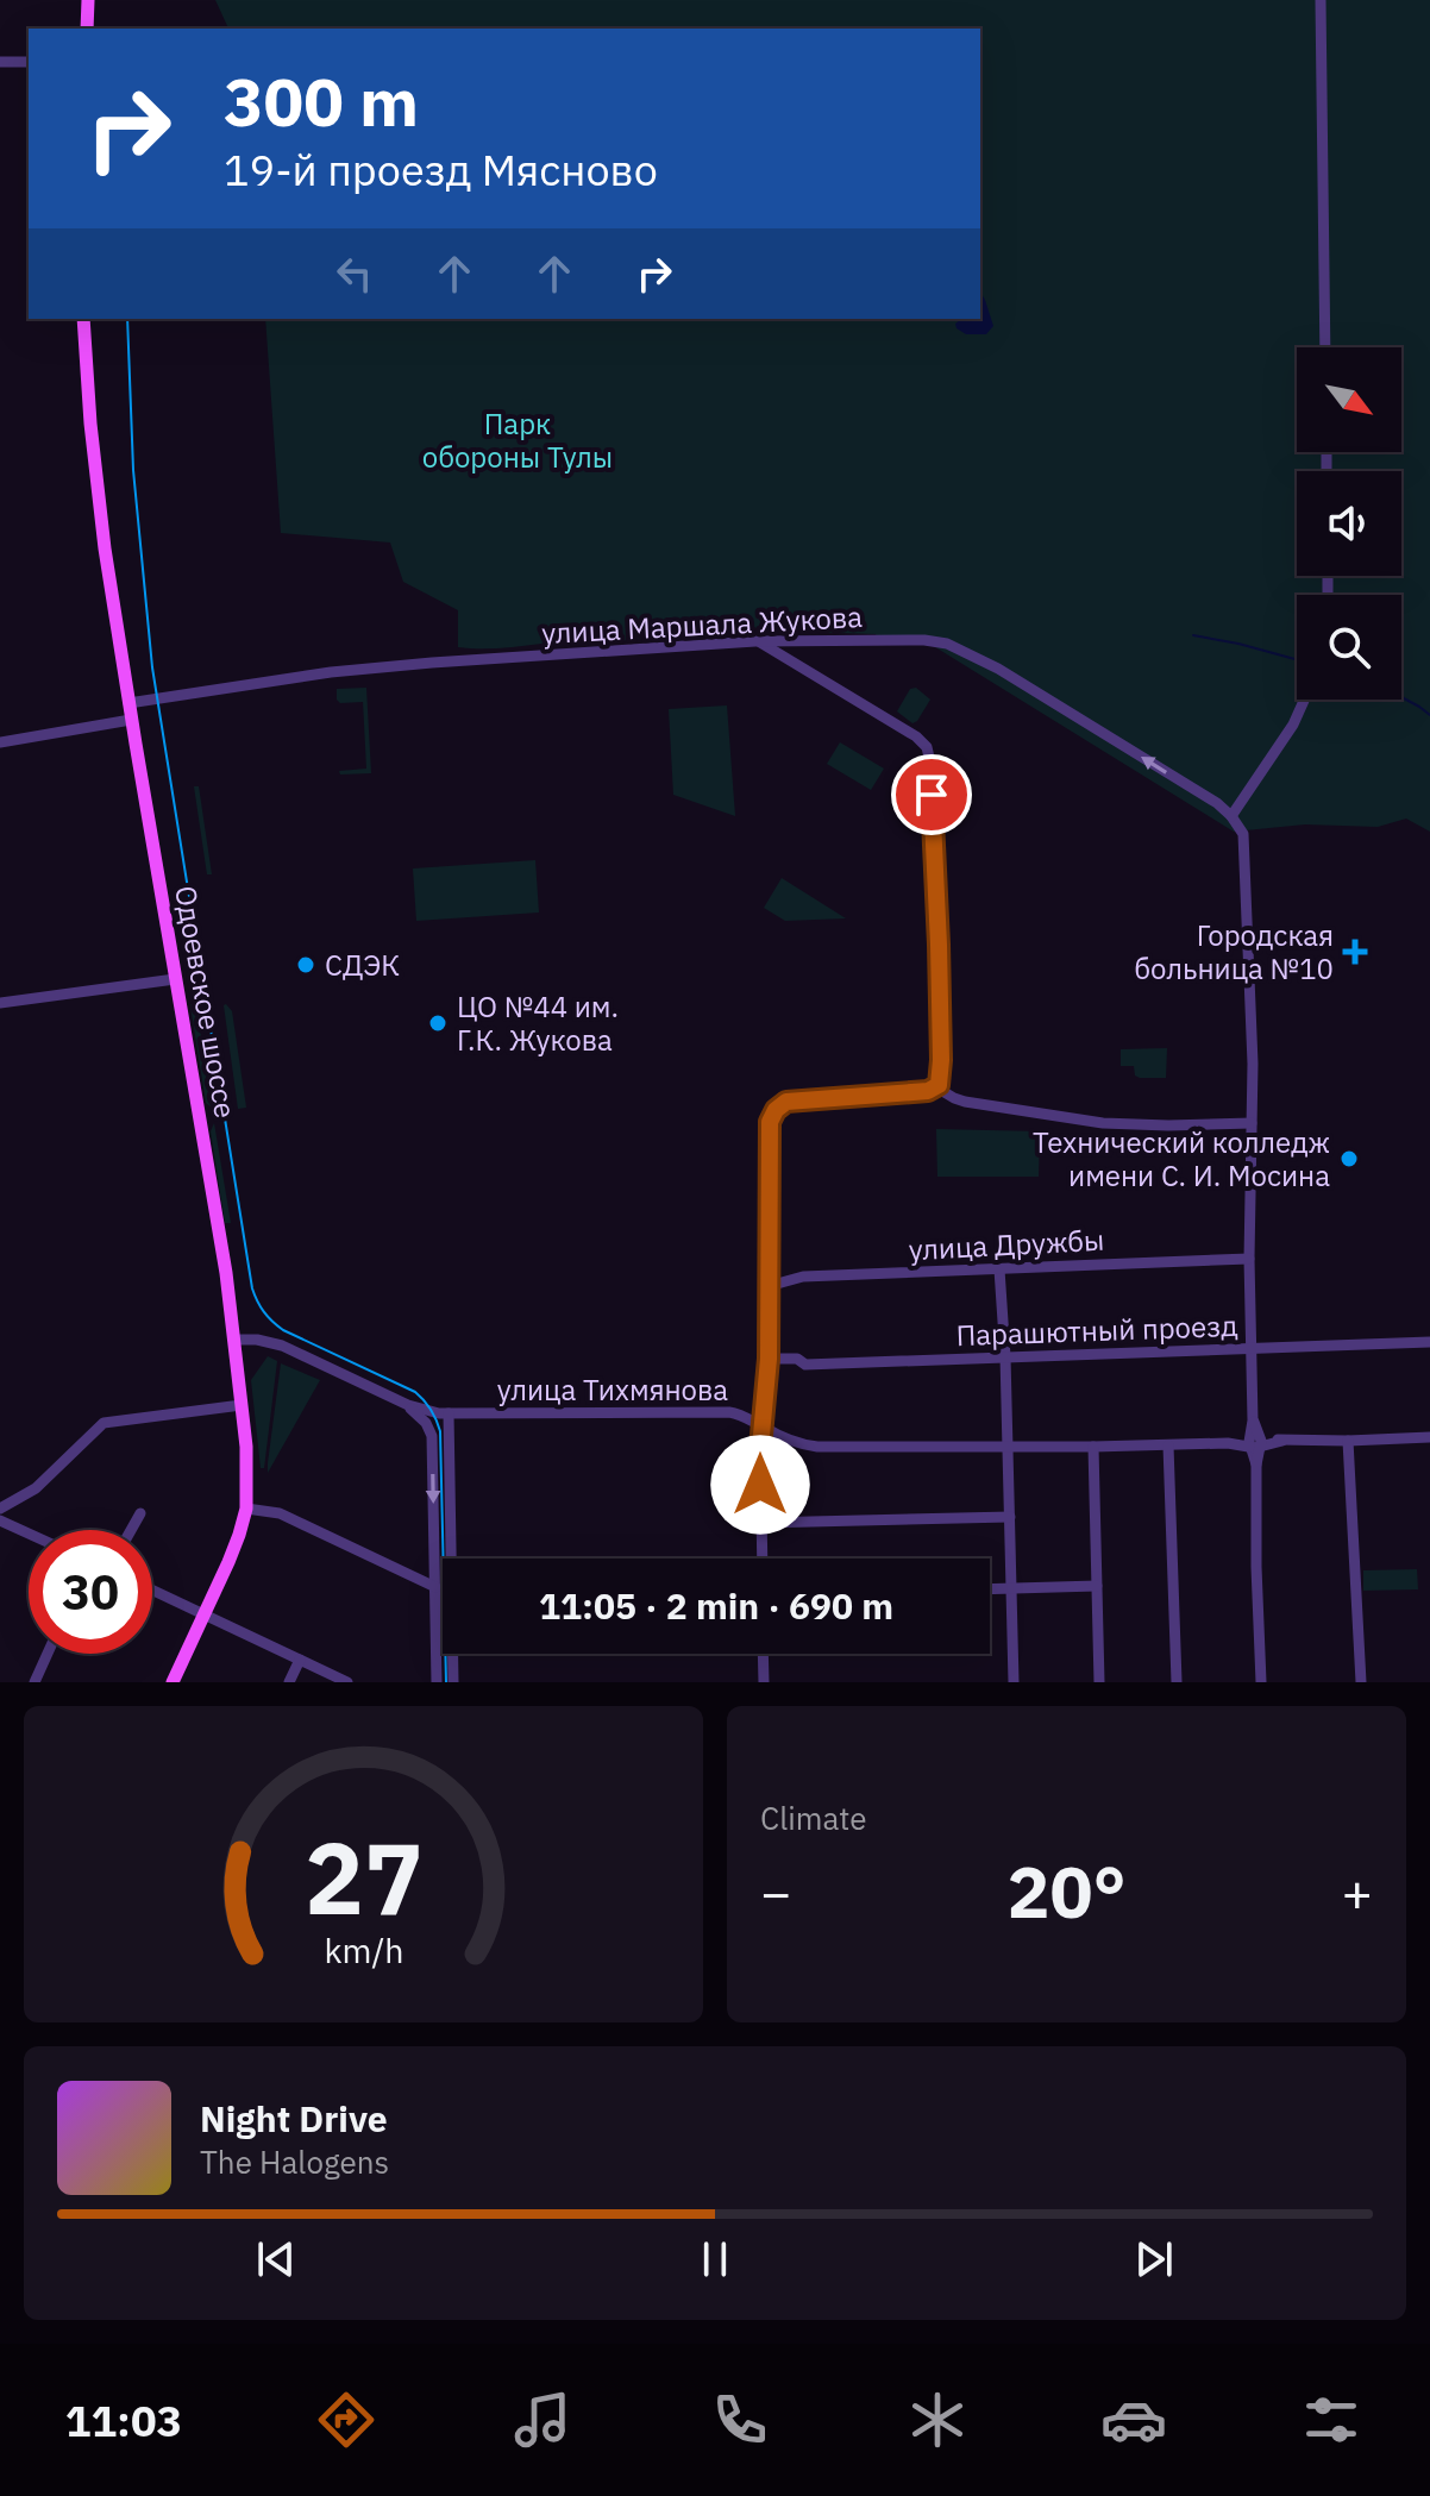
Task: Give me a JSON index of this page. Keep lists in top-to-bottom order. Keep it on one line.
{"streets":{"main road":["Одоевское шоссе"],"street":["улица Маршала Жукова","улица Дружбы","Парашютный проезд","улица Тихмянова"]},"crossings":[["улица Маршала Жукова","Одоевское шоссе"],["Одоевское шоссе","улица Тихмянова"]],"one_way":["улица Маршала Жукова"],"parks":["Парк обороны Тулы"],"places":{"health":["Городская больница №10"],"other":["СДЭК","ЦО №44 им. Г.К. Жукова","Технический колледж имени С. И. Мосина"]},"north":"bottom right","page":{"turn":["300 m","19-й проезд Мясново"],"limit":"30","trip":"11:05 · 2 min · 690 m","tile":"Climate","heat":["−","20°","+"],"song":["Night Drive","The Halogens"],"tabs":"11:03","gauge":["27","km/h"]}}
